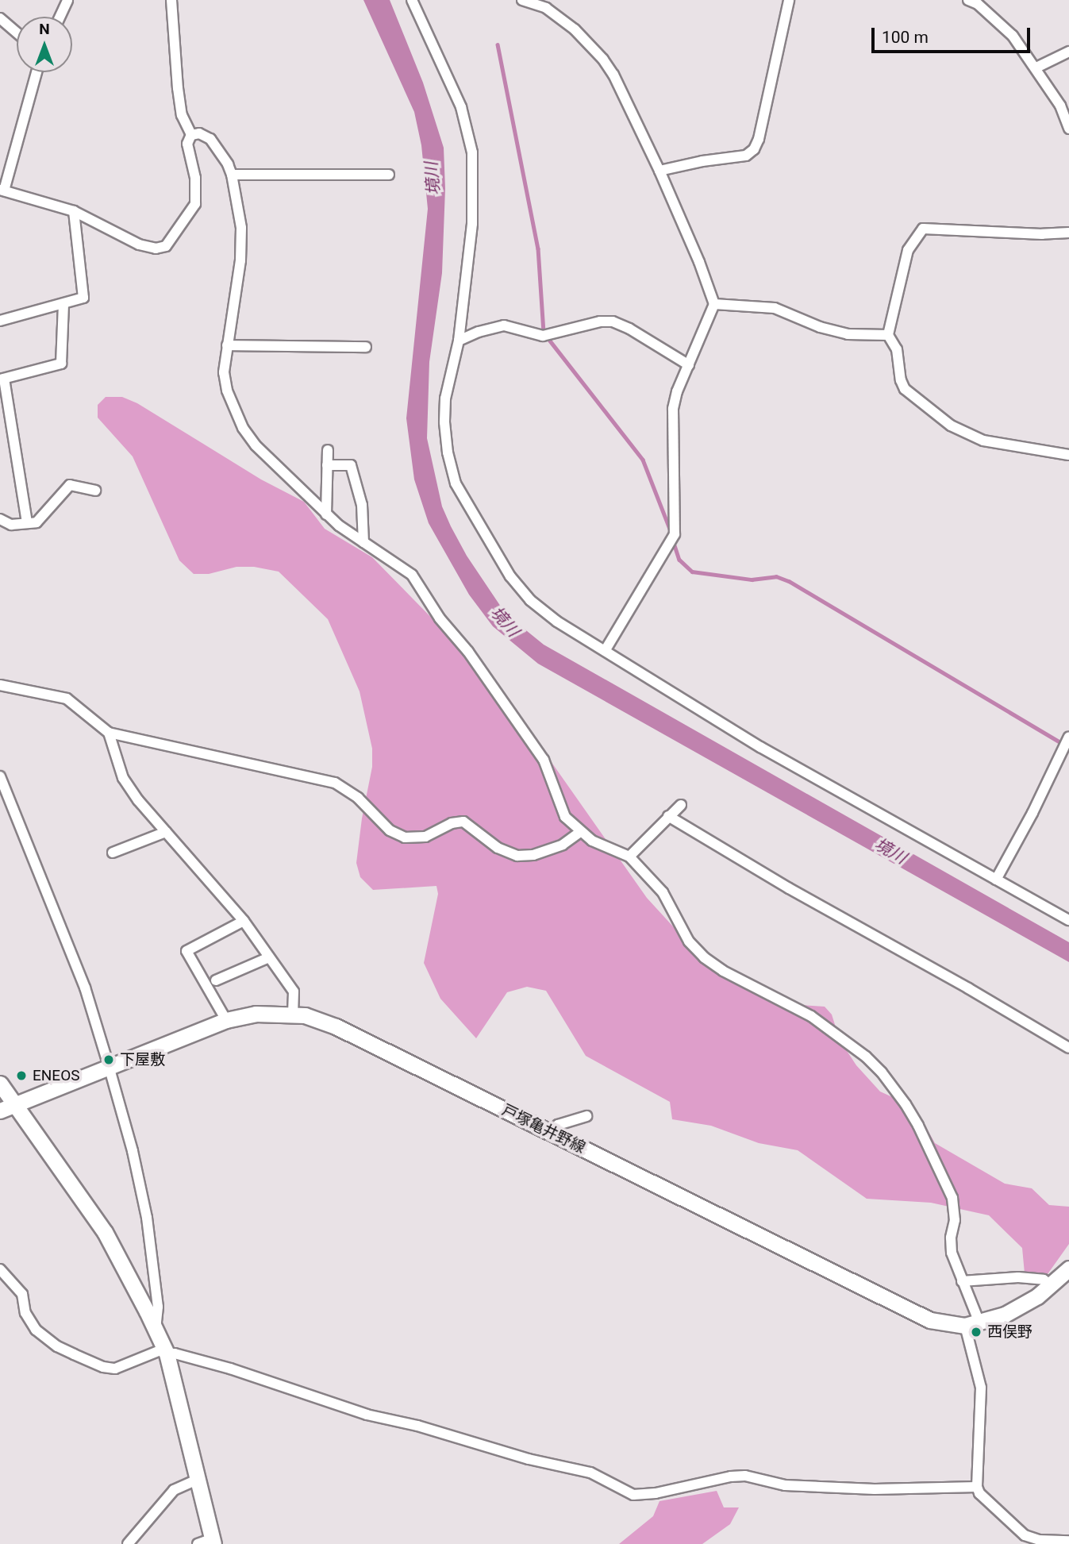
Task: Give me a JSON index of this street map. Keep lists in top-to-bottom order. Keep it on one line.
{"streets":{"main road":["戸塚亀井野線"]},"water":["境川"],"places":["下屋敷","ENEOS","西俣野"],"scale_bar":"100 m","north":"top"}
